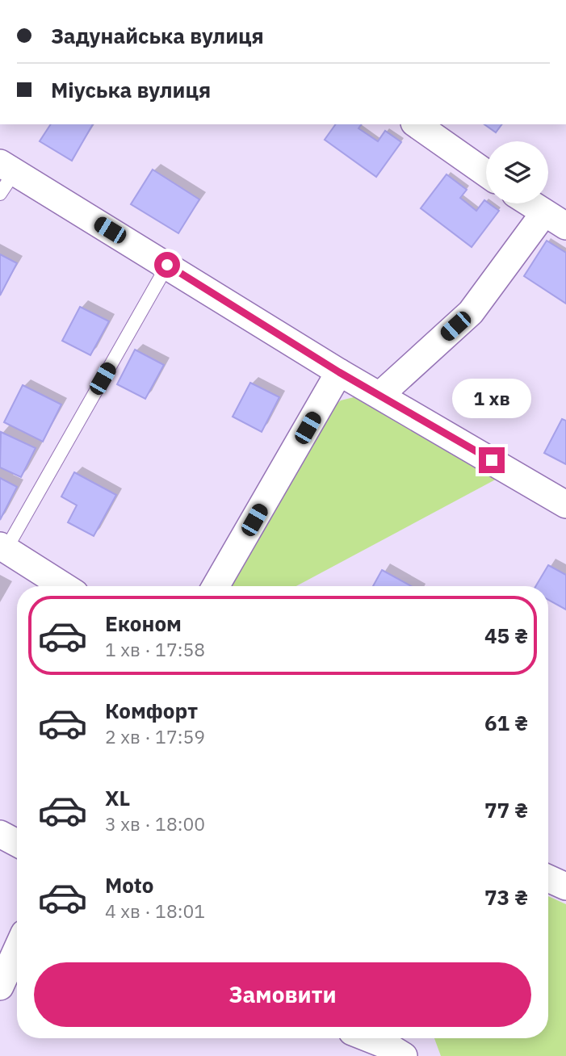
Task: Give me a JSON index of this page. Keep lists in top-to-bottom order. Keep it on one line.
{"page":{"banner":["Задунайська вулиця","Міуська вулиця"],"bubble":"1 хв","list":[{"name":"Економ","note":"1 хв · 17:58","value":"45 ₴"},{"name":"Комфорт","note":"2 хв · 17:59","value":"61 ₴"},{"name":"XL","note":"3 хв · 18:00","value":"77 ₴"},{"name":"Moto","note":"4 хв · 18:01","value":"73 ₴"}],"buttons":"Замовити"}}
